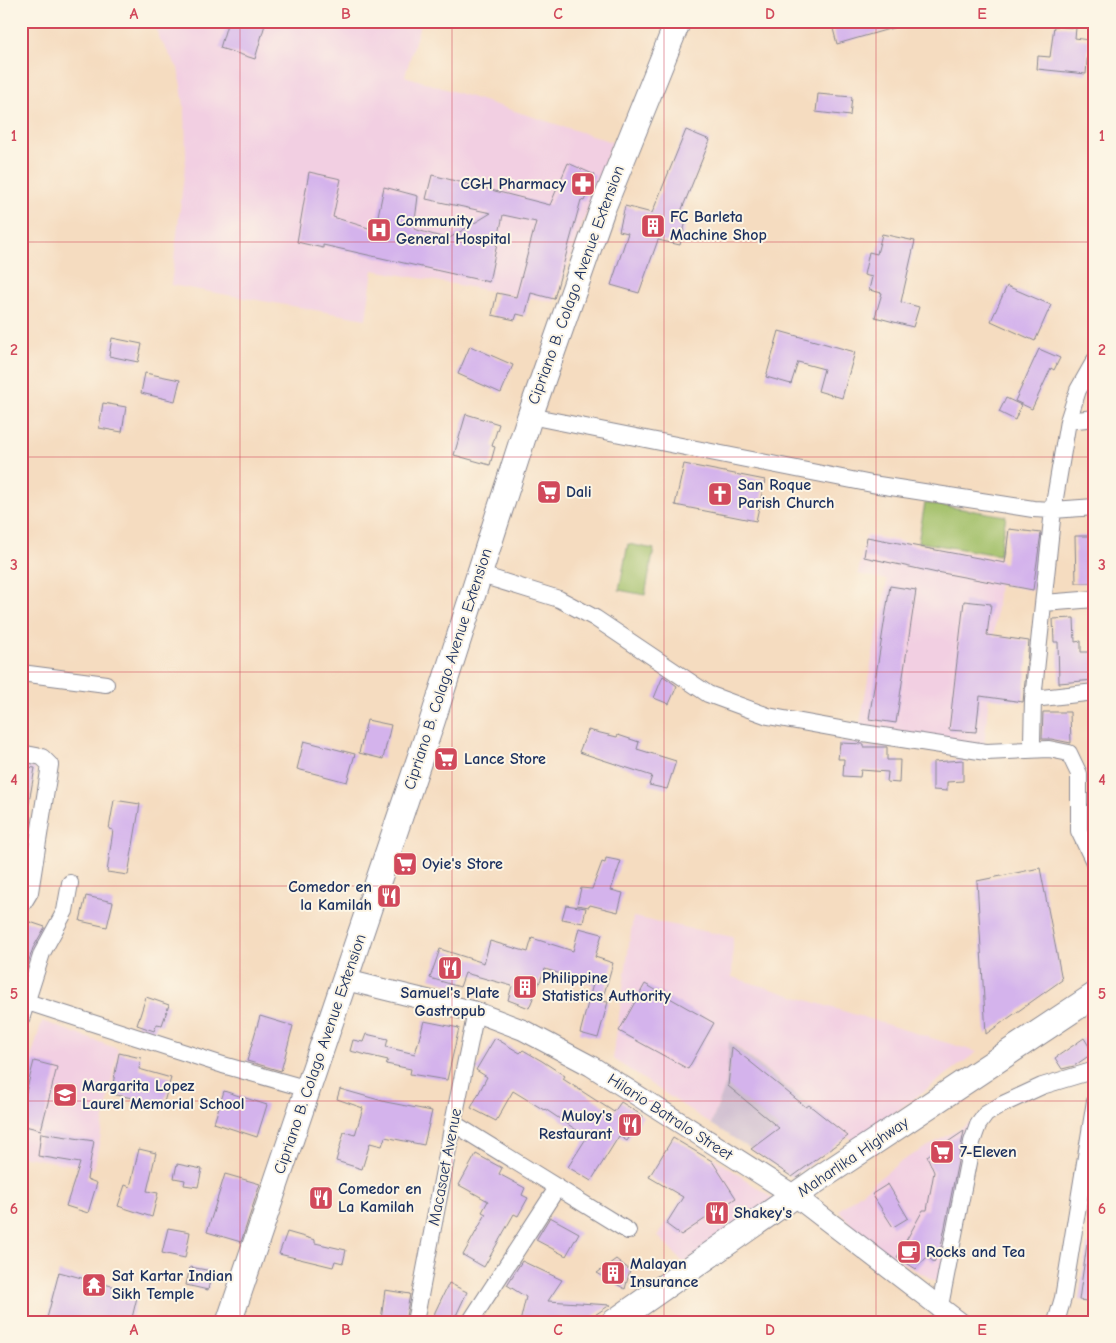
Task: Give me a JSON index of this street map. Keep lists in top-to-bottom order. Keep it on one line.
{"streets":{"main road":["Cipriano B. Colago Avenue Extension","Maharlika Highway"],"street":["Hilario Batralo Street","Macasaet Avenue"]},"crossings":[["Cipriano B. Colago Avenue Extension","Hilario Batralo Street"],["Hilario Batralo Street","Maharlika Highway"],["Hilario Batralo Street","Macasaet Avenue"]],"places":{"pharmacy":["CGH Pharmacy"],"building":["FC Barleta Machine Shop","Philippine Statistics Authority","Malayan Insurance"],"hospital":["Community General Hospital"],"supermarket":["Dali","Lance Store","Oyie's Store","7-Eleven"],"church":["San Roque Parish Church"],"restaurant":["Comedor en la Kamilah","Samuel's Plate Gastropub","Muloy's Restaurant","Comedor en La Kamilah","Shakey's"],"school or university":["Margarita Lopez Laurel Memorial School"],"cafe":["Rocks and Tea"],"temple":["Sat Kartar Indian Sikh Temple"]},"grid":{"columns":["A","B","C","D","E"],"rows":["1","2","3","4","5","6"]}}
